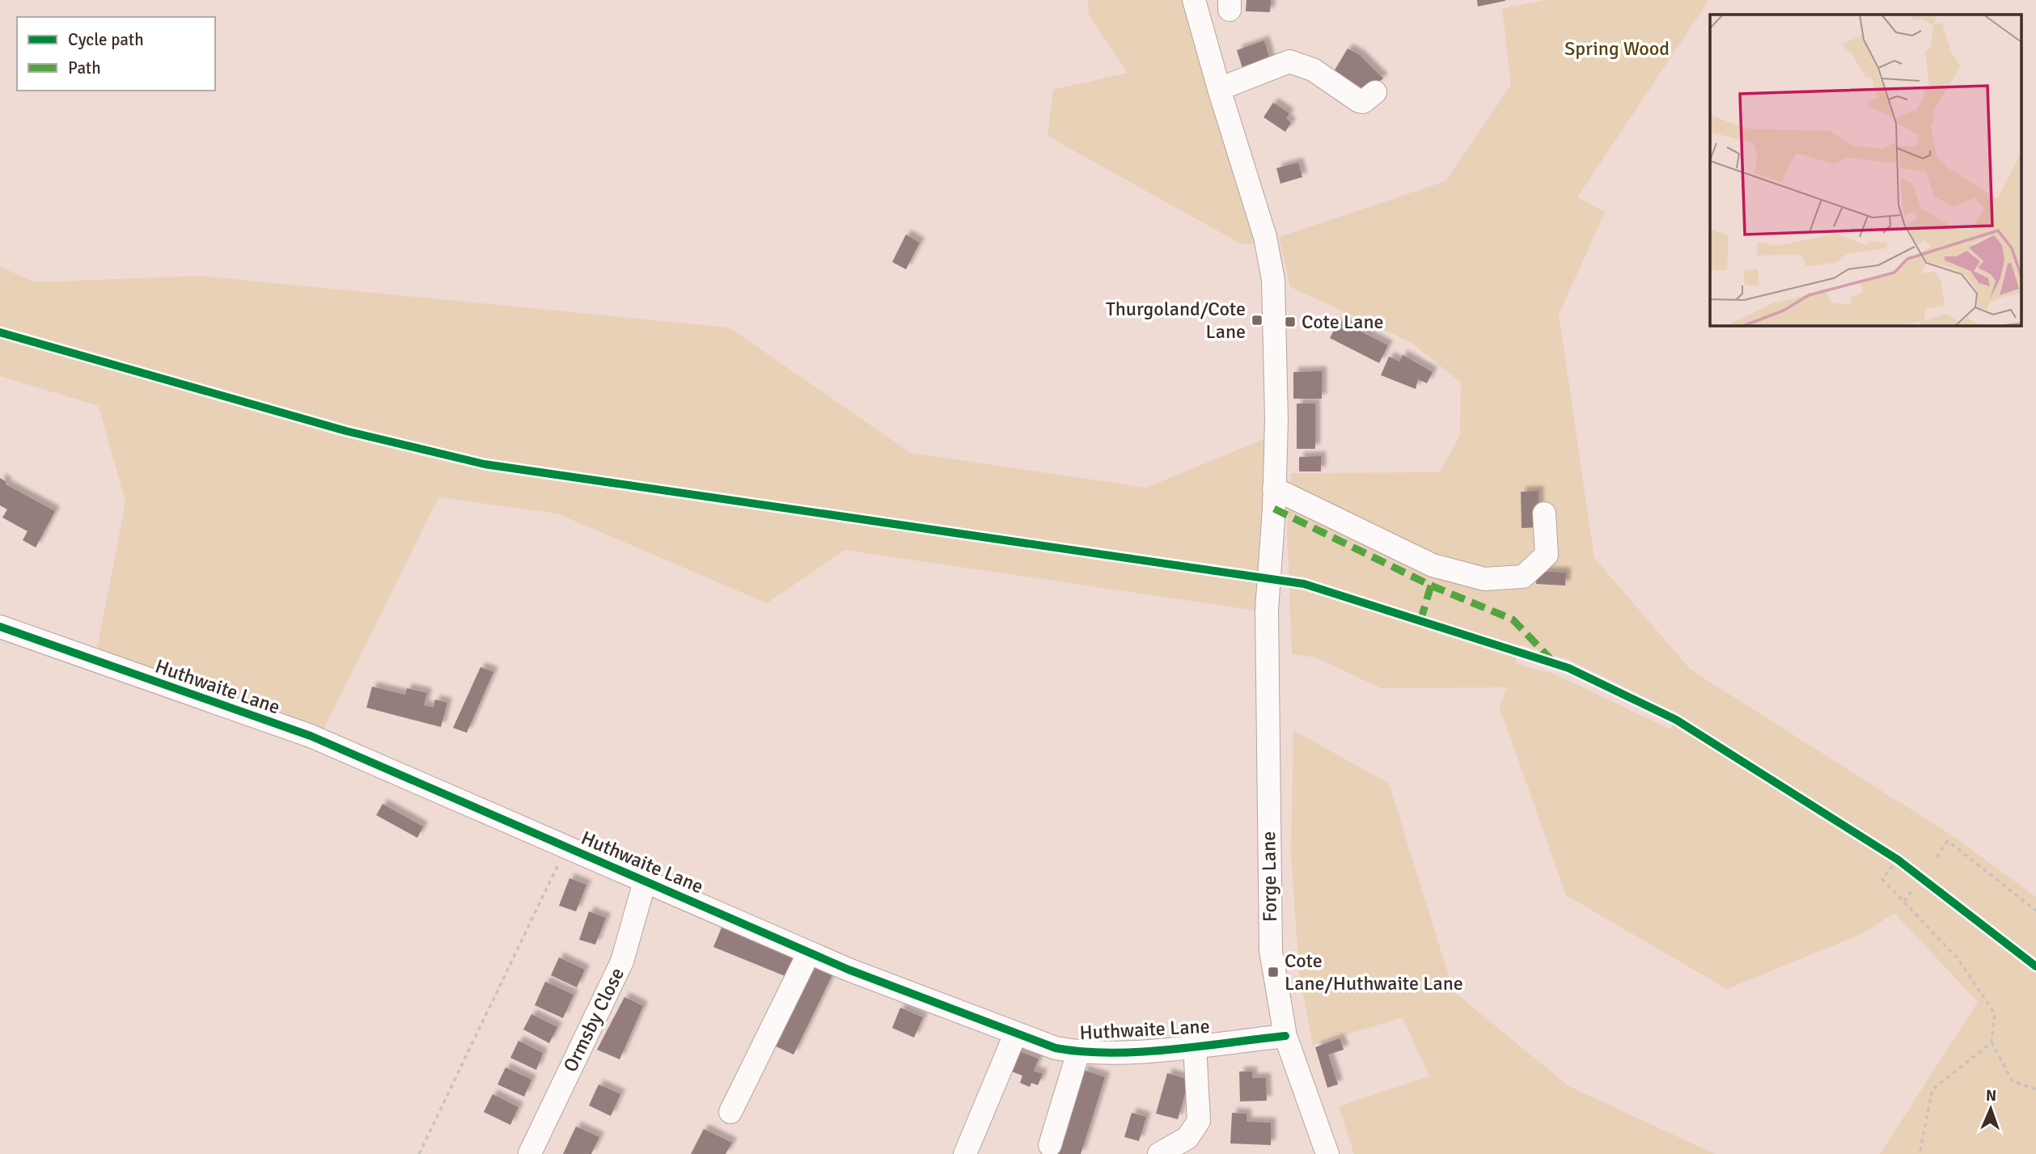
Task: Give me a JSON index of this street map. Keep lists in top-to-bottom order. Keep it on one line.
{"streets":{"street":["Huthwaite Lane","Forge Lane","Ormsby Close"]},"crossings":[["Huthwaite Lane","Forge Lane"],["Huthwaite Lane","Ormsby Close"]],"parks":["Spring Wood"],"places":{"transit":["Thurgoland/Cote Lane","Cote Lane","Cote Lane/Huthwaite Lane"]},"legend":["Cycle path","Path"],"north":"top"}
